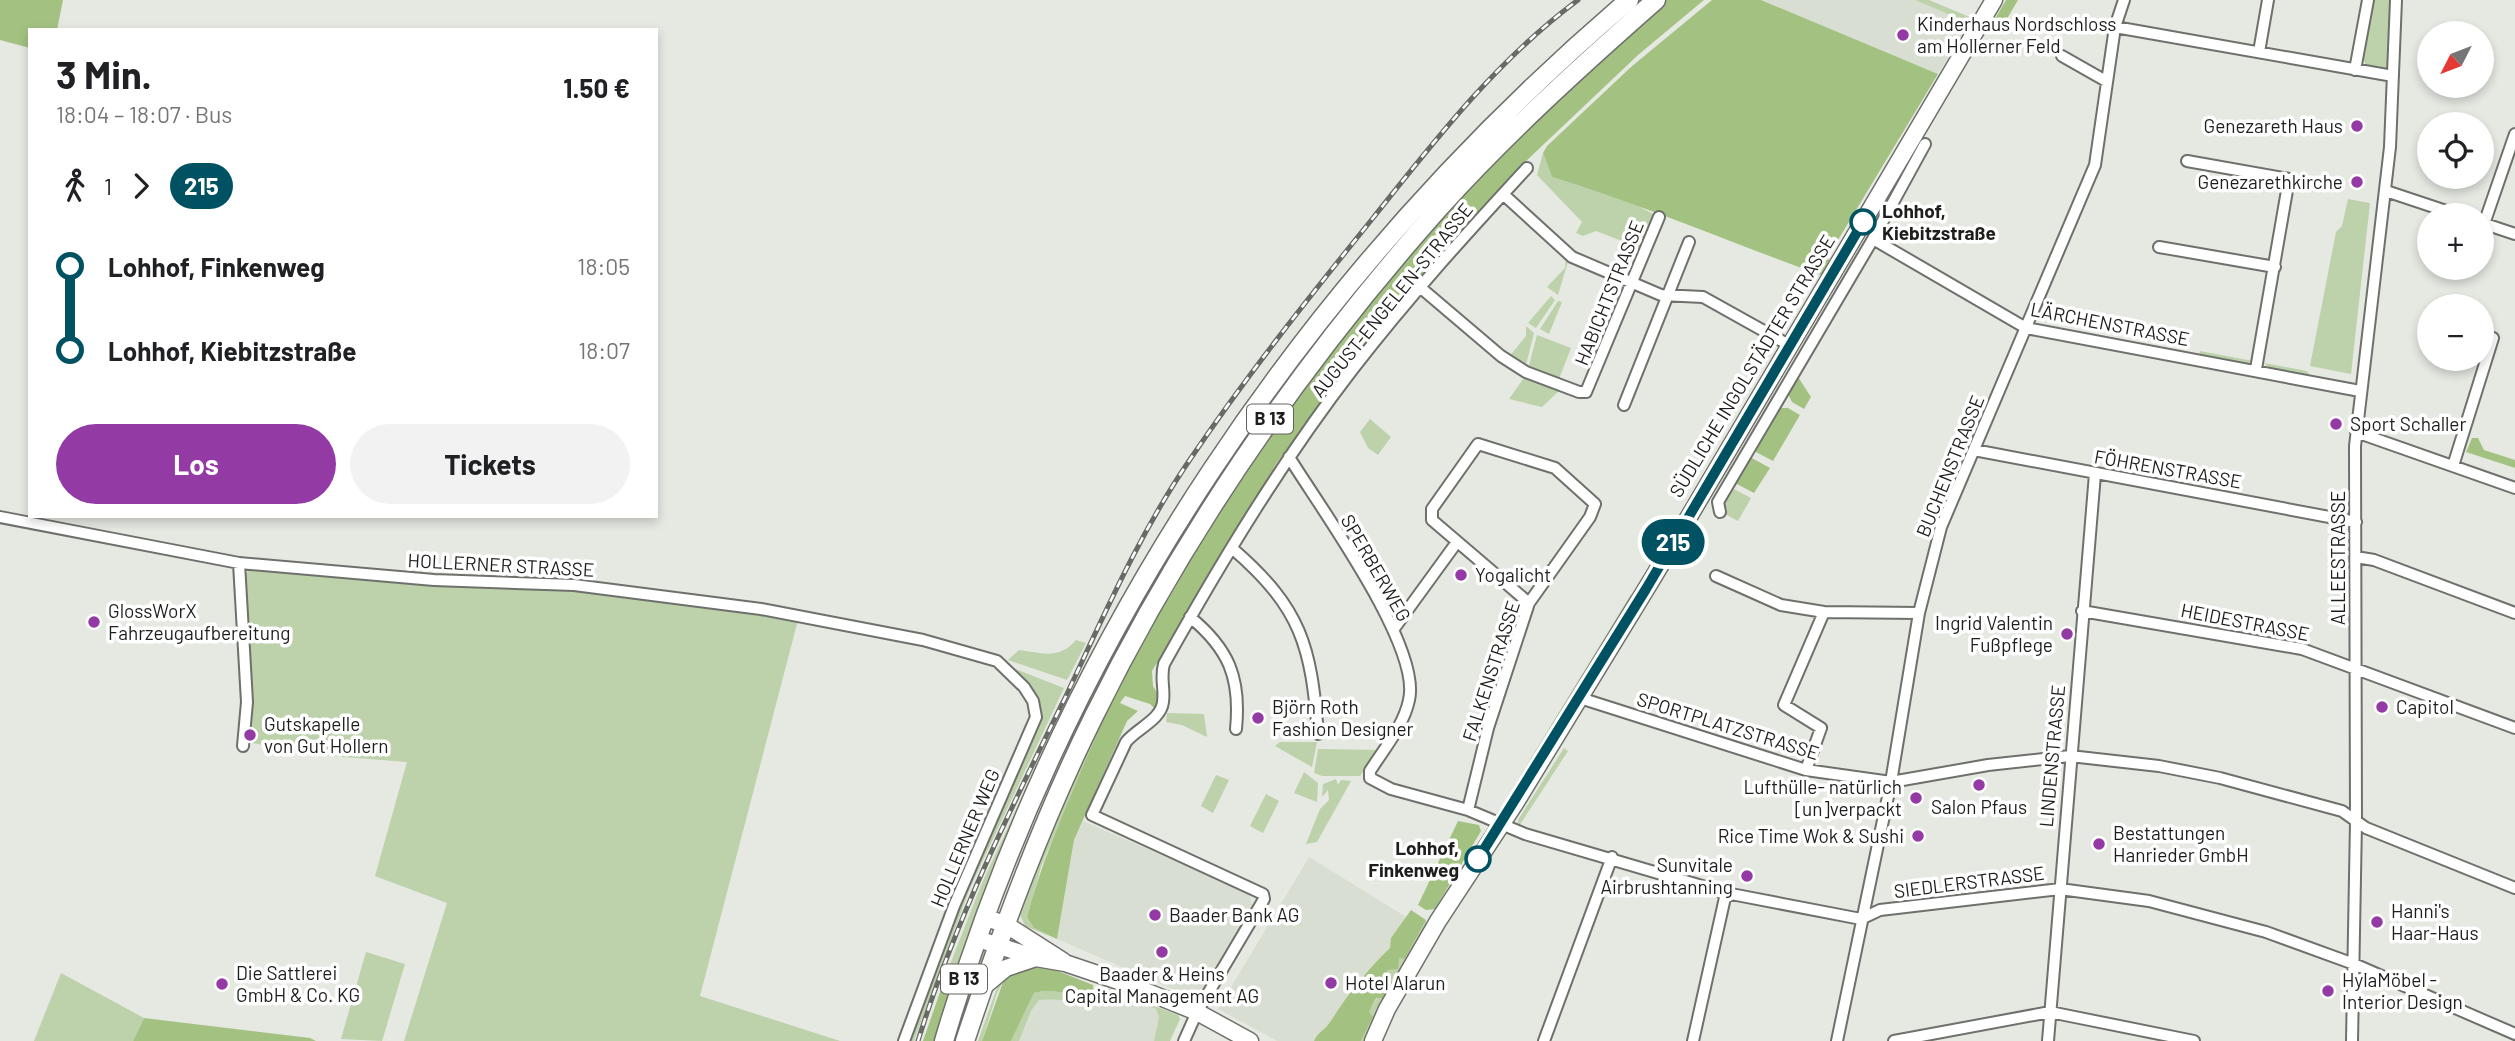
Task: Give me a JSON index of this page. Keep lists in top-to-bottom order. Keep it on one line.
{"streets":{"main road":["B 13"],"street":["HABICHTSTRASSE","AUGUST-ENGELEN-STRASSE","LÄRCHENSTRASSE","SÜDLICHE INGOLSTÄDTER STRASSE","BUCHENSTRASSE","FÖHRENSTRASSE","ALLEESTRASSE","HOLLERNER STRASSE","SPERBERWEG","HEIDESTRASSE","FALKENSTRASSE","SPORTPLATZSTRASSE","LINDENSTRASSE","HOLLERNER WEG","SIEDLERSTRASSE"]},"crossings":[["HABICHTSTRASSE","AUGUST-ENGELEN-STRASSE"],["AUGUST-ENGELEN-STRASSE","SPERBERWEG"],["LÄRCHENSTRASSE","BUCHENSTRASSE"],["LÄRCHENSTRASSE","ALLEESTRASSE"],["SÜDLICHE INGOLSTÄDTER STRASSE","SPORTPLATZSTRASSE"],["SÜDLICHE INGOLSTÄDTER STRASSE","SIEDLERSTRASSE"],["BUCHENSTRASSE","FÖHRENSTRASSE"],["BUCHENSTRASSE","SPORTPLATZSTRASSE"],["BUCHENSTRASSE","SIEDLERSTRASSE"],["FÖHRENSTRASSE","ALLEESTRASSE"],["FÖHRENSTRASSE","LINDENSTRASSE"],["ALLEESTRASSE","HEIDESTRASSE"],["ALLEESTRASSE","SPORTPLATZSTRASSE"],["ALLEESTRASSE","SIEDLERSTRASSE"],["HOLLERNER STRASSE","HOLLERNER WEG"],["SPERBERWEG","SIEDLERSTRASSE"],["HEIDESTRASSE","LINDENSTRASSE"],["FALKENSTRASSE","SIEDLERSTRASSE"],["SPORTPLATZSTRASSE","LINDENSTRASSE"],["LINDENSTRASSE","SIEDLERSTRASSE"]],"places":["Kinderhaus Nordschloss am Hollerner Feld","Genezareth Haus","Genezarethkirche","Lohhof, Kiebitzstraße","Sport Schaller","Yogalicht","GlossWorX Fahrzeugaufbereitung","Ingrid Valentin Fußpflege","Capitol","Björn Roth Fashion Designer","Gutskapelle von Gut Hollern","Salon Pfaus","Lufthülle- natürlich [un]verpackt","Rice Time Wok & Sushi","Bestattungen Hanrieder GmbH","Lohhof, Finkenweg","Sunvitale Airbrushtanning","Baader Bank AG","Hanni's Haar-Haus","Baader & Heins Capital Management AG","Hotel Alarun","Die Sattlerei GmbH & Co. KG","HylaMöbel - Interior Design"],"lines":["bus line 215"],"north":"bottom left","page":{"on_map":"215","map_buttons":["+","−"],"heading":["3 Min.","18:04 – 18:07 · Bus","1.50 €"],"legs":["1","215"],"list":[{"name":"Lohhof, Finkenweg","value":"18:05"},{"name":"Lohhof, Kiebitzstraße","value":"18:07"}],"buttons":["Los","Tickets"]}}
